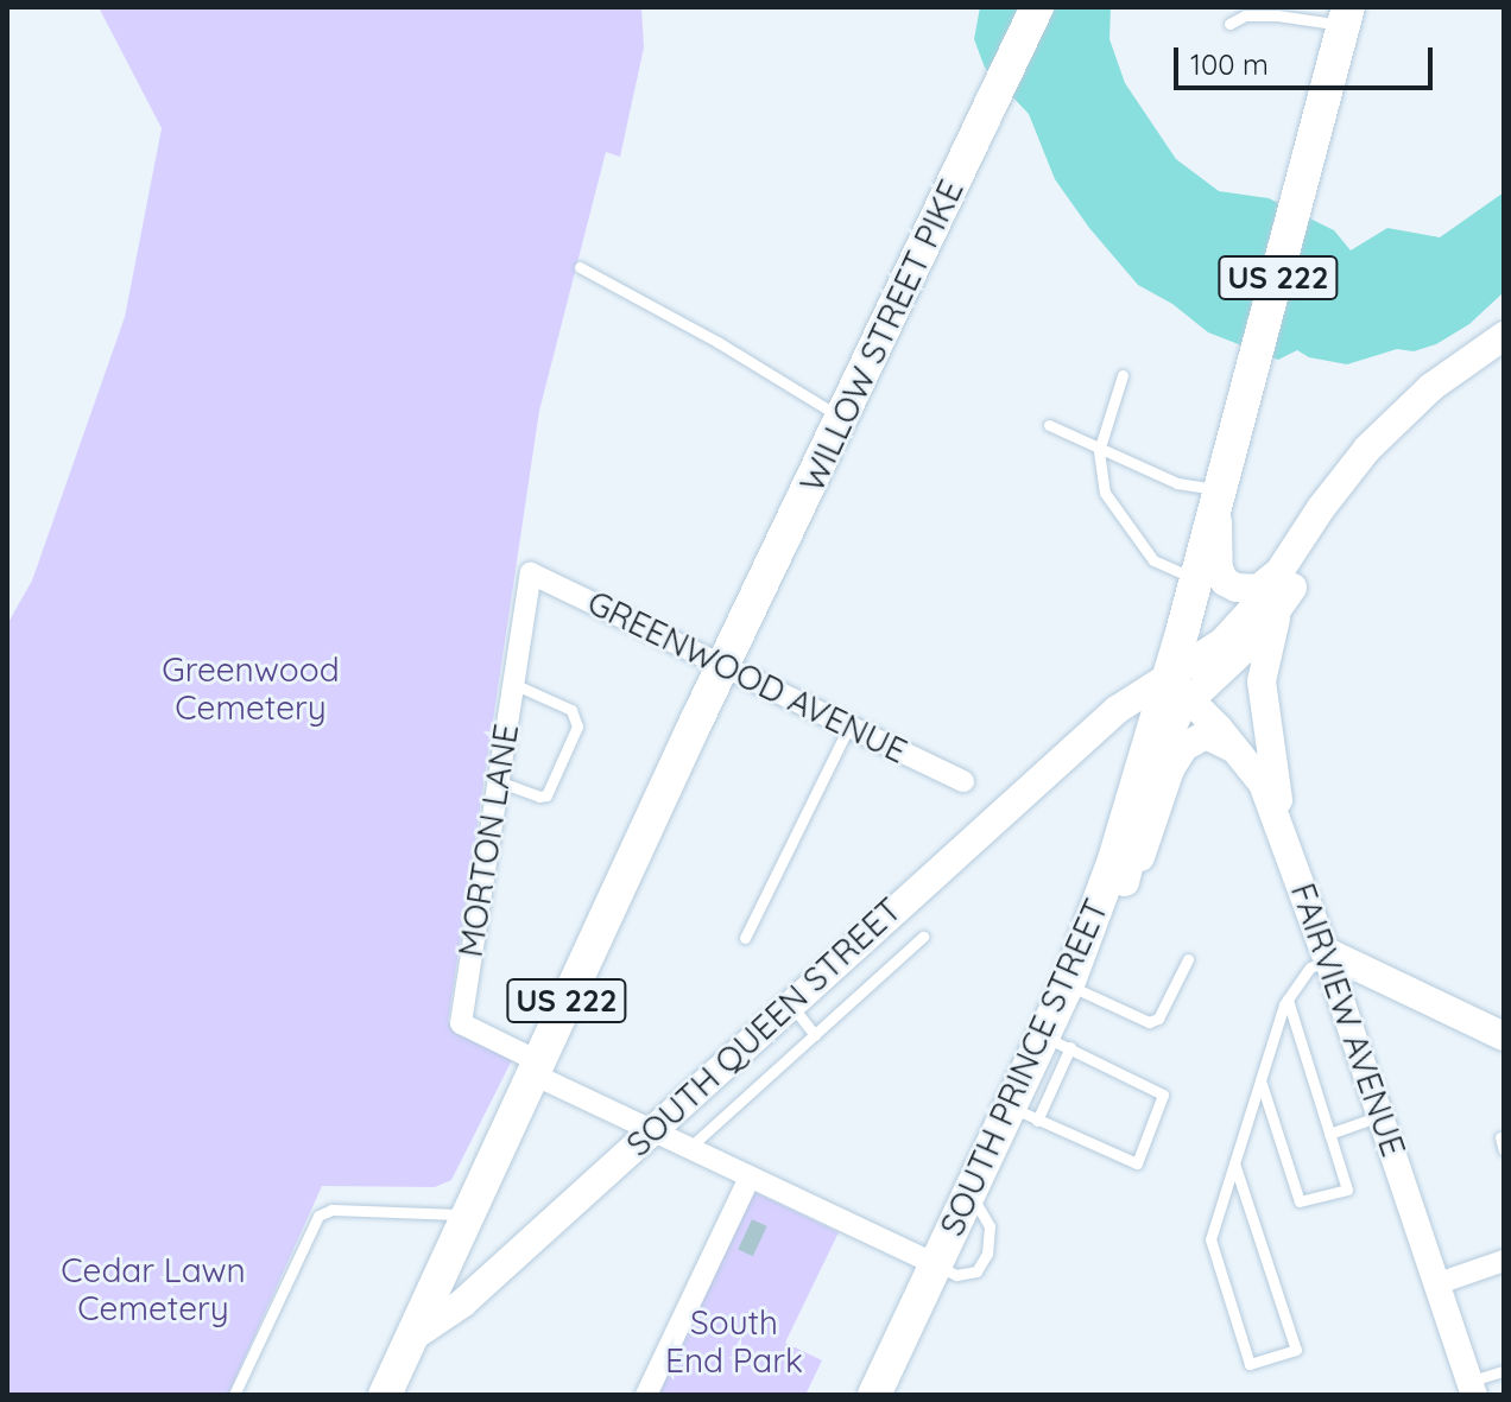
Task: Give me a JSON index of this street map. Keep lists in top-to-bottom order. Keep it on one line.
{"streets":{"highway":["US 222","WILLOW STREET PIKE","SOUTH PRINCE STREET"],"main road":["FAIRVIEW AVENUE","SOUTH QUEEN STREET"],"street":["GREENWOOD AVENUE","MORTON LANE"]},"crossings":[["US 222","WILLOW STREET PIKE"],["US 222","GREENWOOD AVENUE"],["US 222","MORTON LANE"],["US 222","FAIRVIEW AVENUE"],["US 222","SOUTH QUEEN STREET"],["US 222","SOUTH PRINCE STREET"],["WILLOW STREET PIKE","GREENWOOD AVENUE"],["GREENWOOD AVENUE","MORTON LANE"],["FAIRVIEW AVENUE","SOUTH QUEEN STREET"],["FAIRVIEW AVENUE","SOUTH PRINCE STREET"],["SOUTH QUEEN STREET","SOUTH PRINCE STREET"]],"parks":["Greenwood Cemetery","Cedar Lawn Cemetery","South End Park"],"scale_bar":"100 m"}
